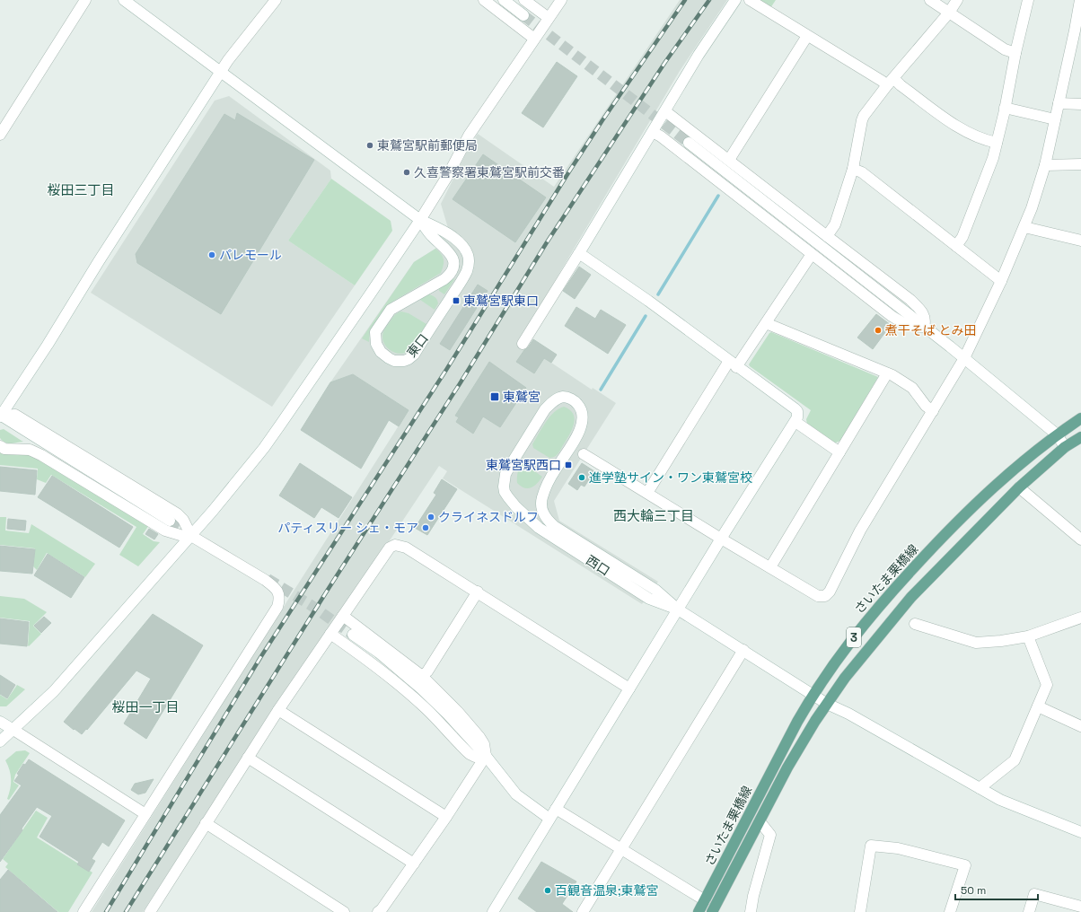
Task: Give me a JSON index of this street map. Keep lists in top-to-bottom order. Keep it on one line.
{"streets":{"main road":["さいたま栗橋線","3"],"street":["東口","西口"]},"districts":["桜田三丁目","西大輪三丁目","桜田一丁目"],"places":{"other":["東鷲宮駅前郵便局","久喜警察署東鷲宮駅前交番","パレモール","煮干そば とみ田","進学塾サイン・ワン東鷲宮校","クライネスドルフ","パティスリー シェ・モア","百観音温泉;東鷲宮"],"transit":["東鷲宮駅東口","東鷲宮","東鷲宮駅西口"]},"scale_bar":"50 m"}
